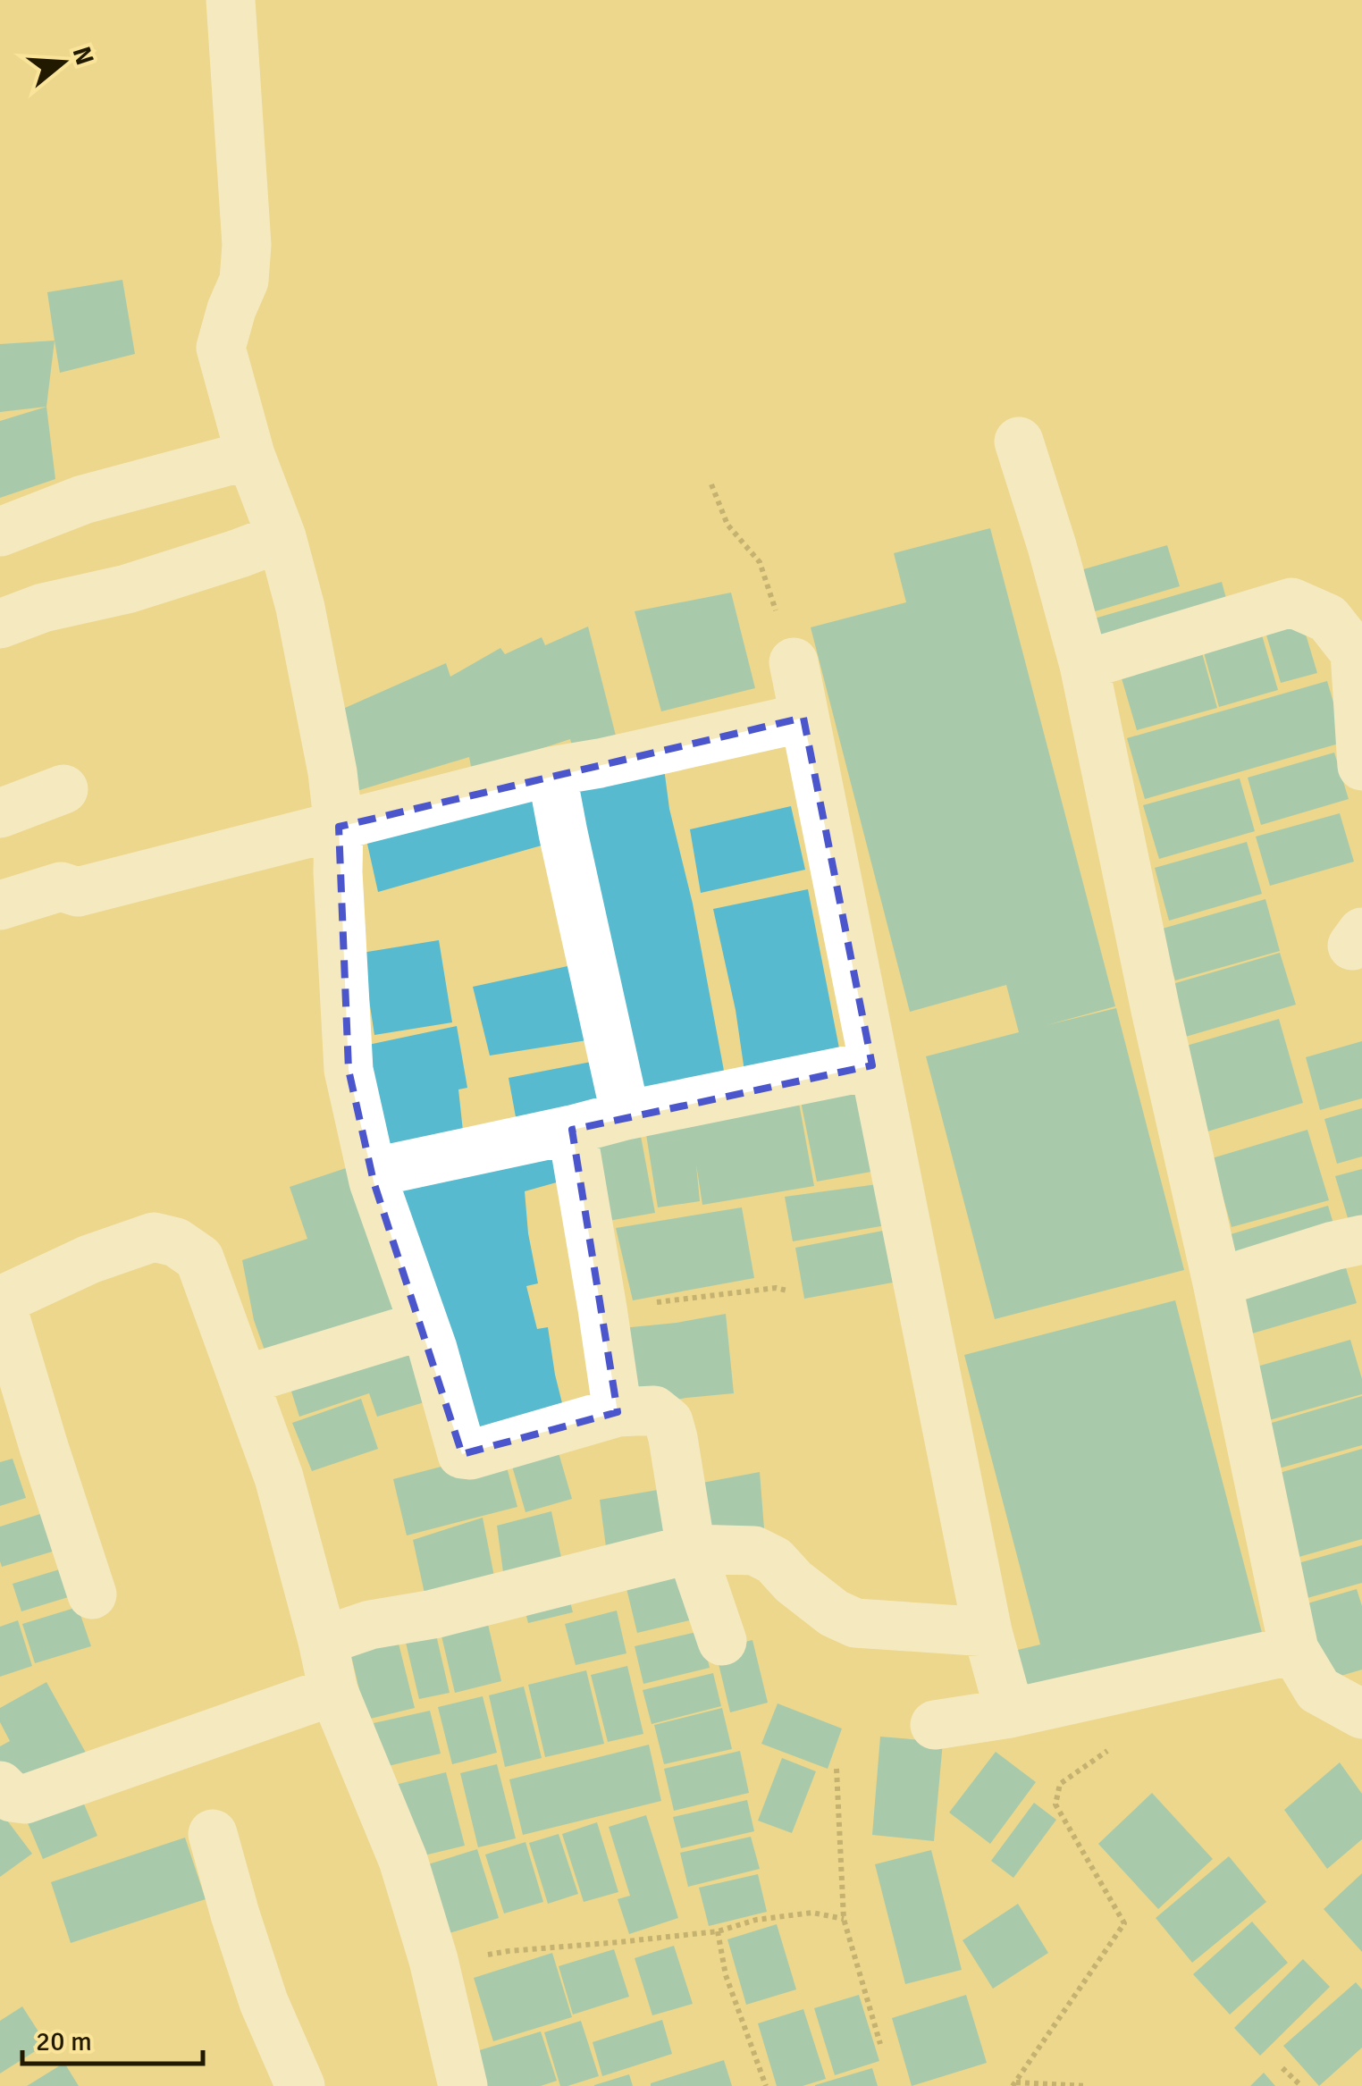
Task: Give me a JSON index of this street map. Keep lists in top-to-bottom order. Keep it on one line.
{"scale_bar":"20 m","north":"right"}
